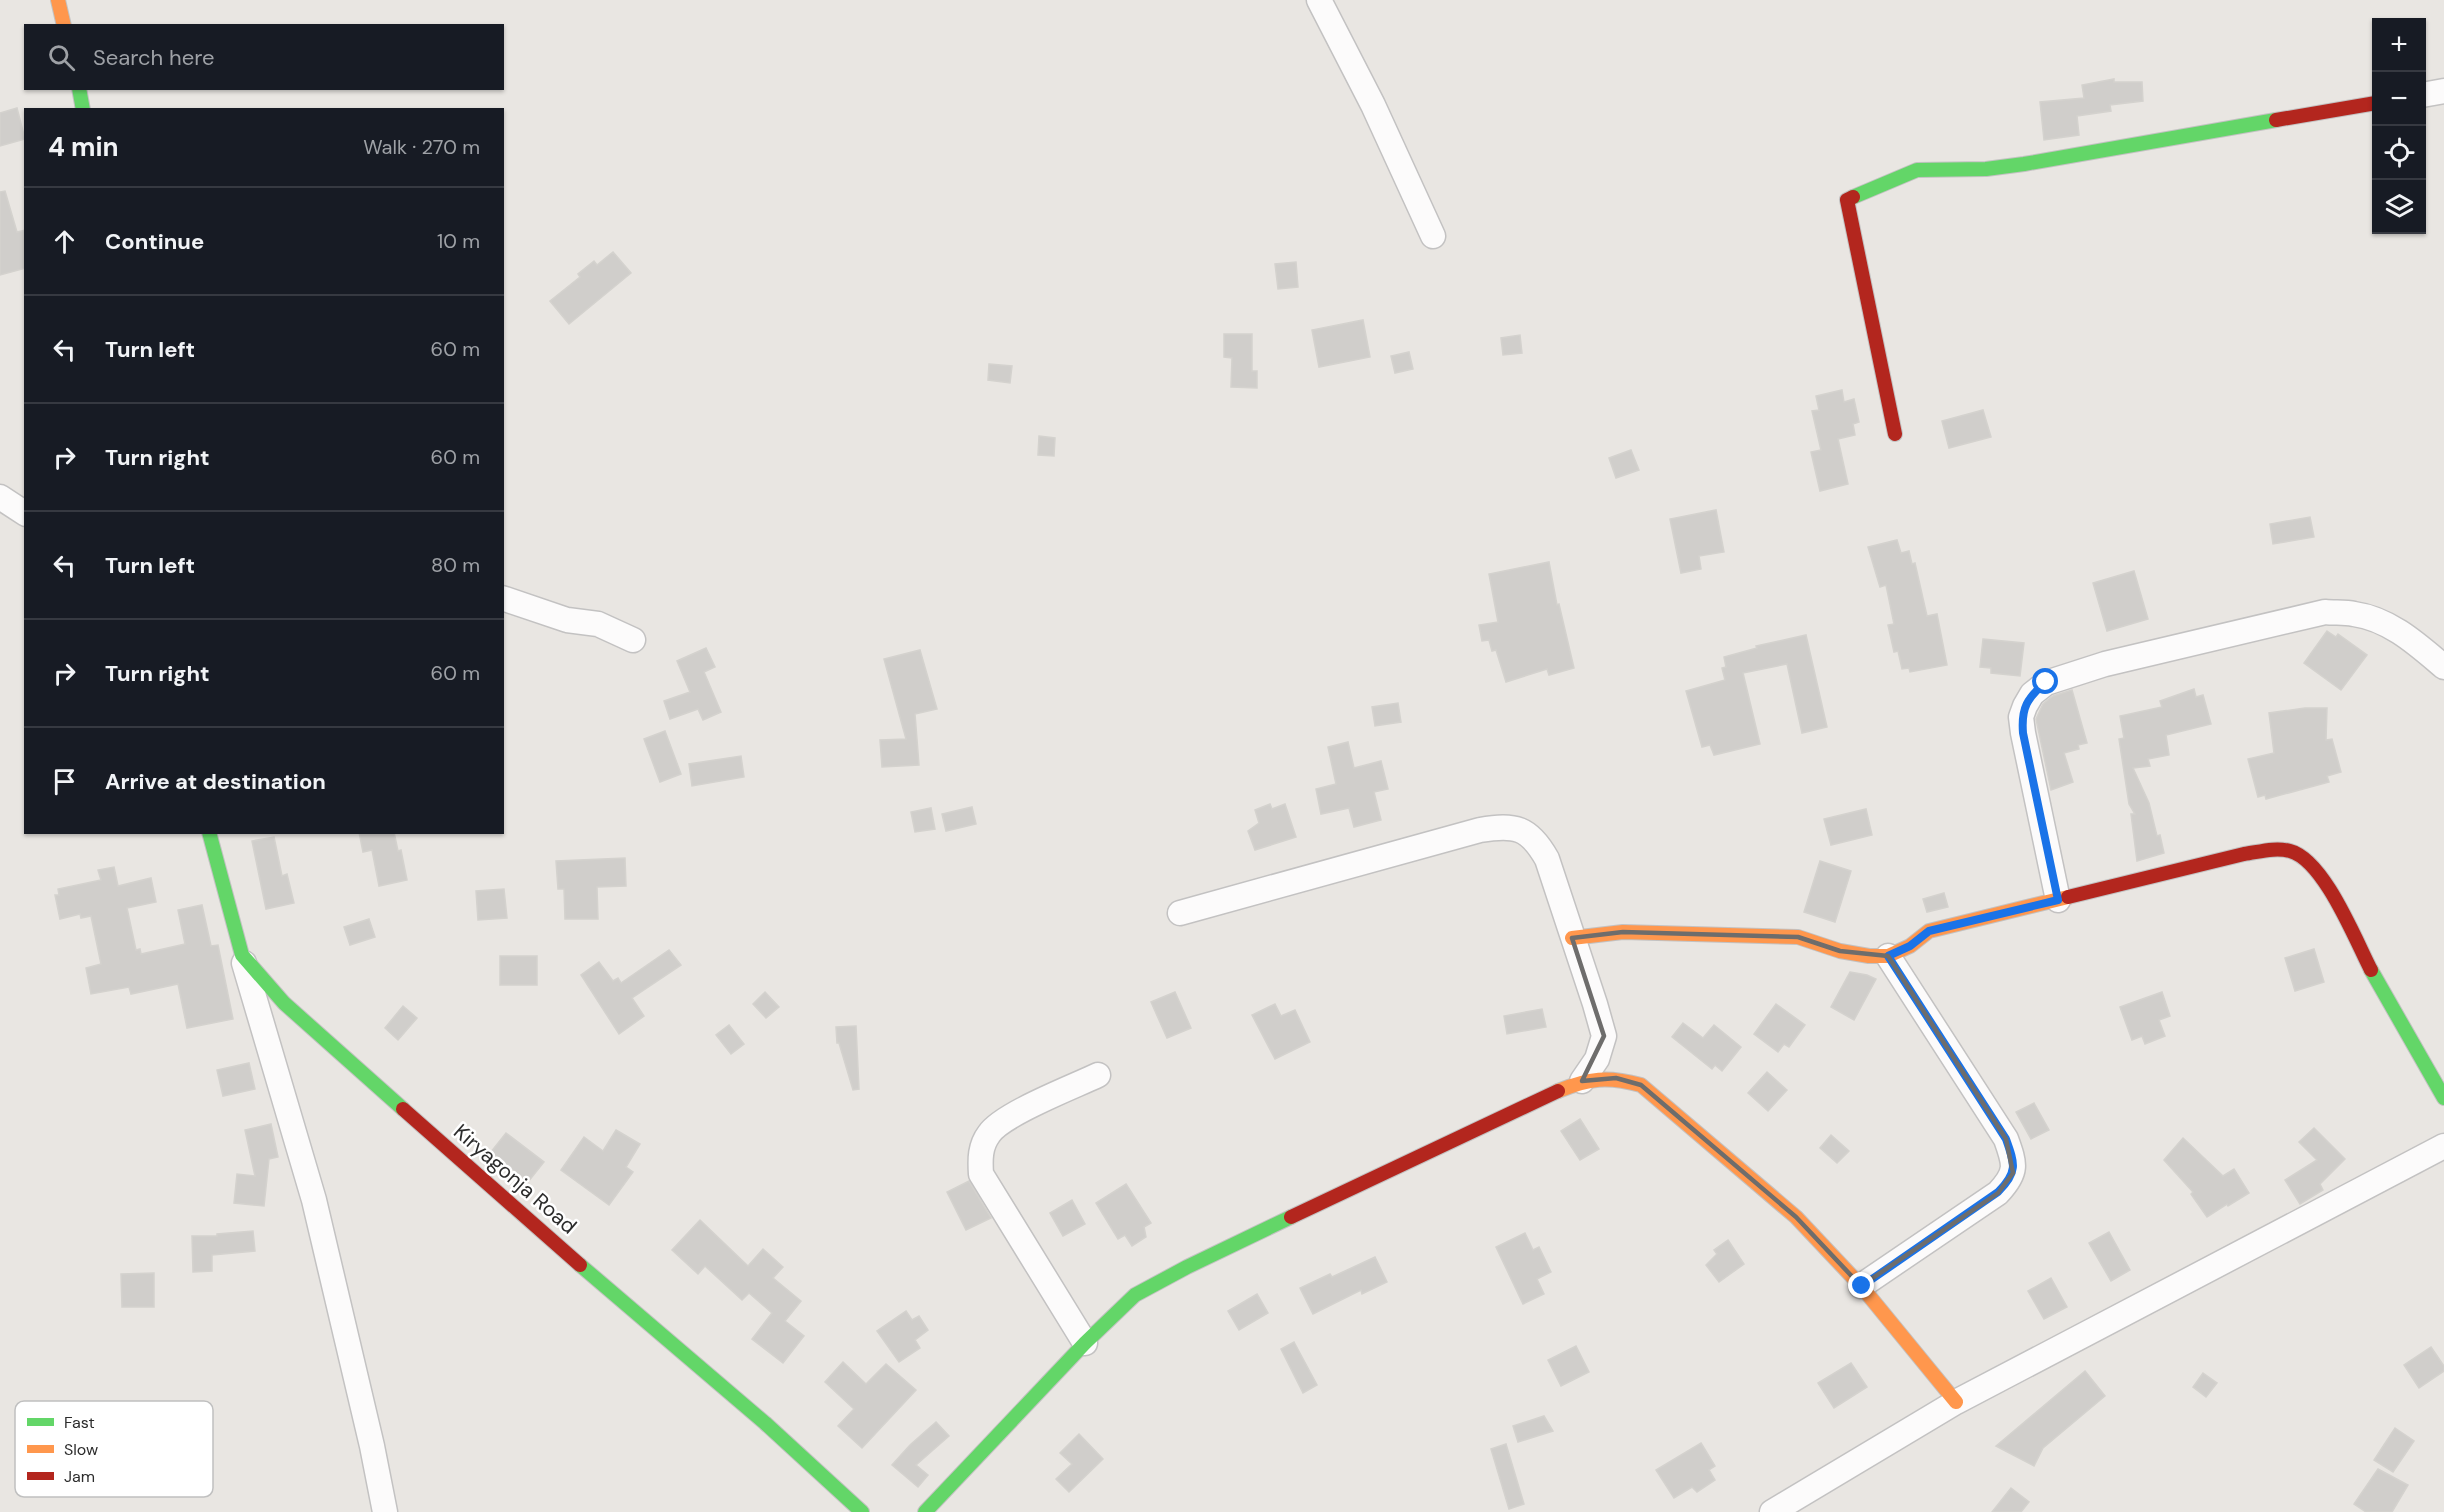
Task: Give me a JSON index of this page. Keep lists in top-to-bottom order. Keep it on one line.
{"streets":{"street":["Kiryagonja Road"]},"legend":["Fast","Slow","Jam"],"page":{"map_buttons":["+","−"],"search":"Search here","heading":["4 min","Walk · 270 m"],"list":[["Continue","10 m"],["Turn left","60 m"],["Turn right","60 m"],["Turn left","80 m"],["Turn right","60 m"],"Arrive at destination"]}}
